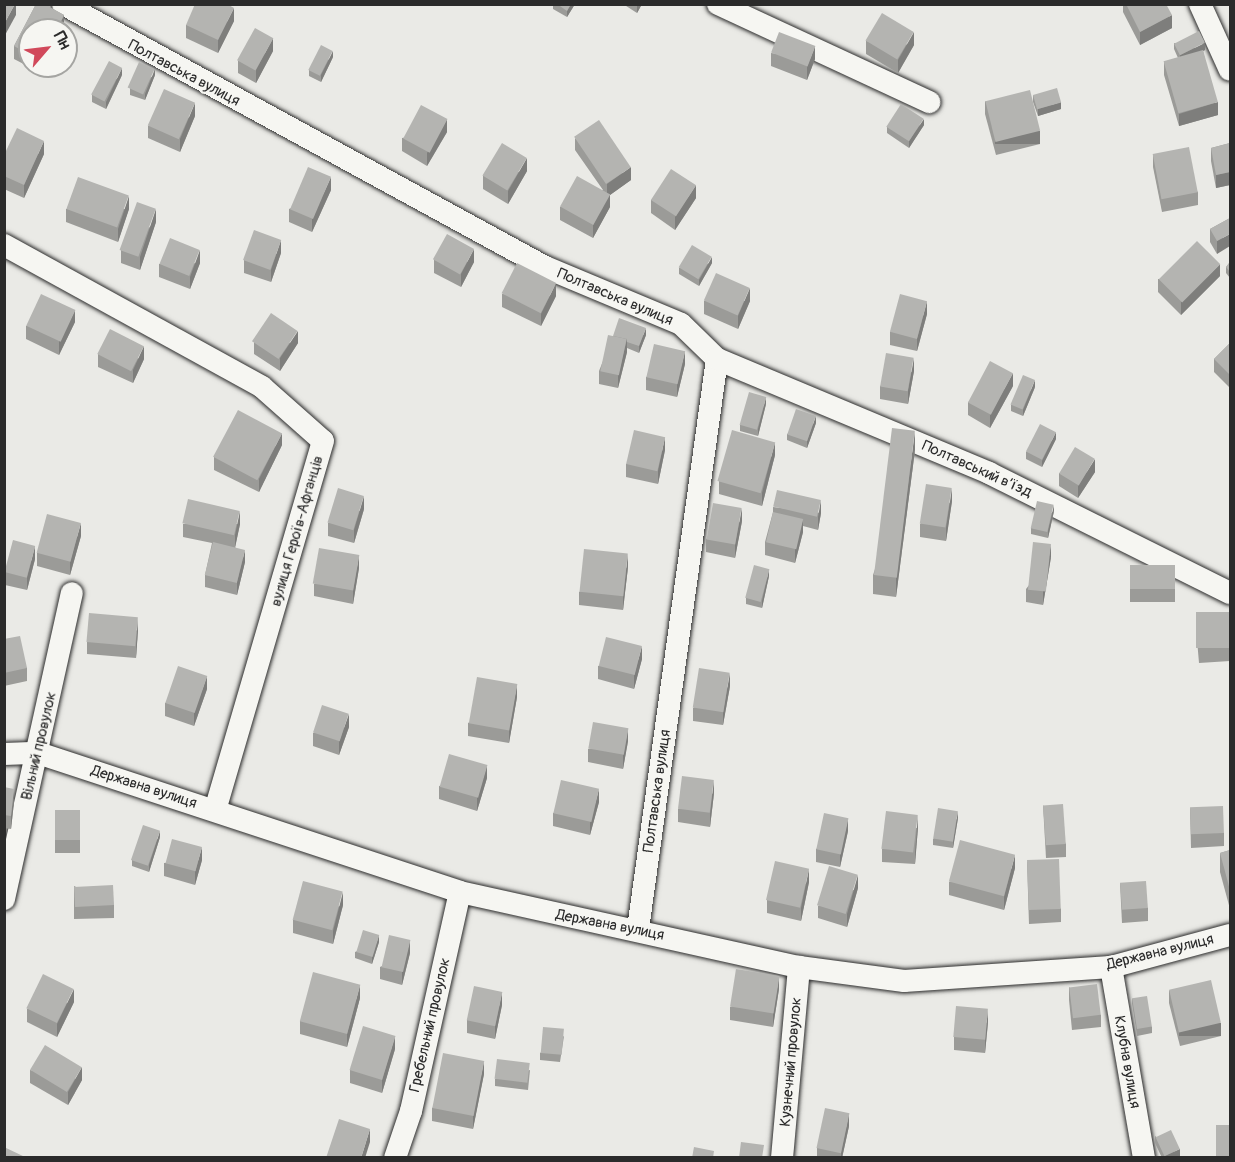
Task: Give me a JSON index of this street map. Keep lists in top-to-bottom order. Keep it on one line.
{"streets":{"street":["Полтавська вулиця","Полтавський в’їзд","вулиця Героїв-Афганців","Вільний провулок","Державна вулиця","Гребельний провулок","Кузнечний провулок","Клубна вулиця"]},"crossings":[["Полтавська вулиця","Полтавський в’їзд"],["Полтавська вулиця","Державна вулиця"],["вулиця Героїв-Афганців","Державна вулиця"],["Вільний провулок","Державна вулиця"],["Державна вулиця","Гребельний провулок"],["Державна вулиця","Кузнечний провулок"],["Державна вулиця","Клубна вулиця"]],"north":"top right"}
